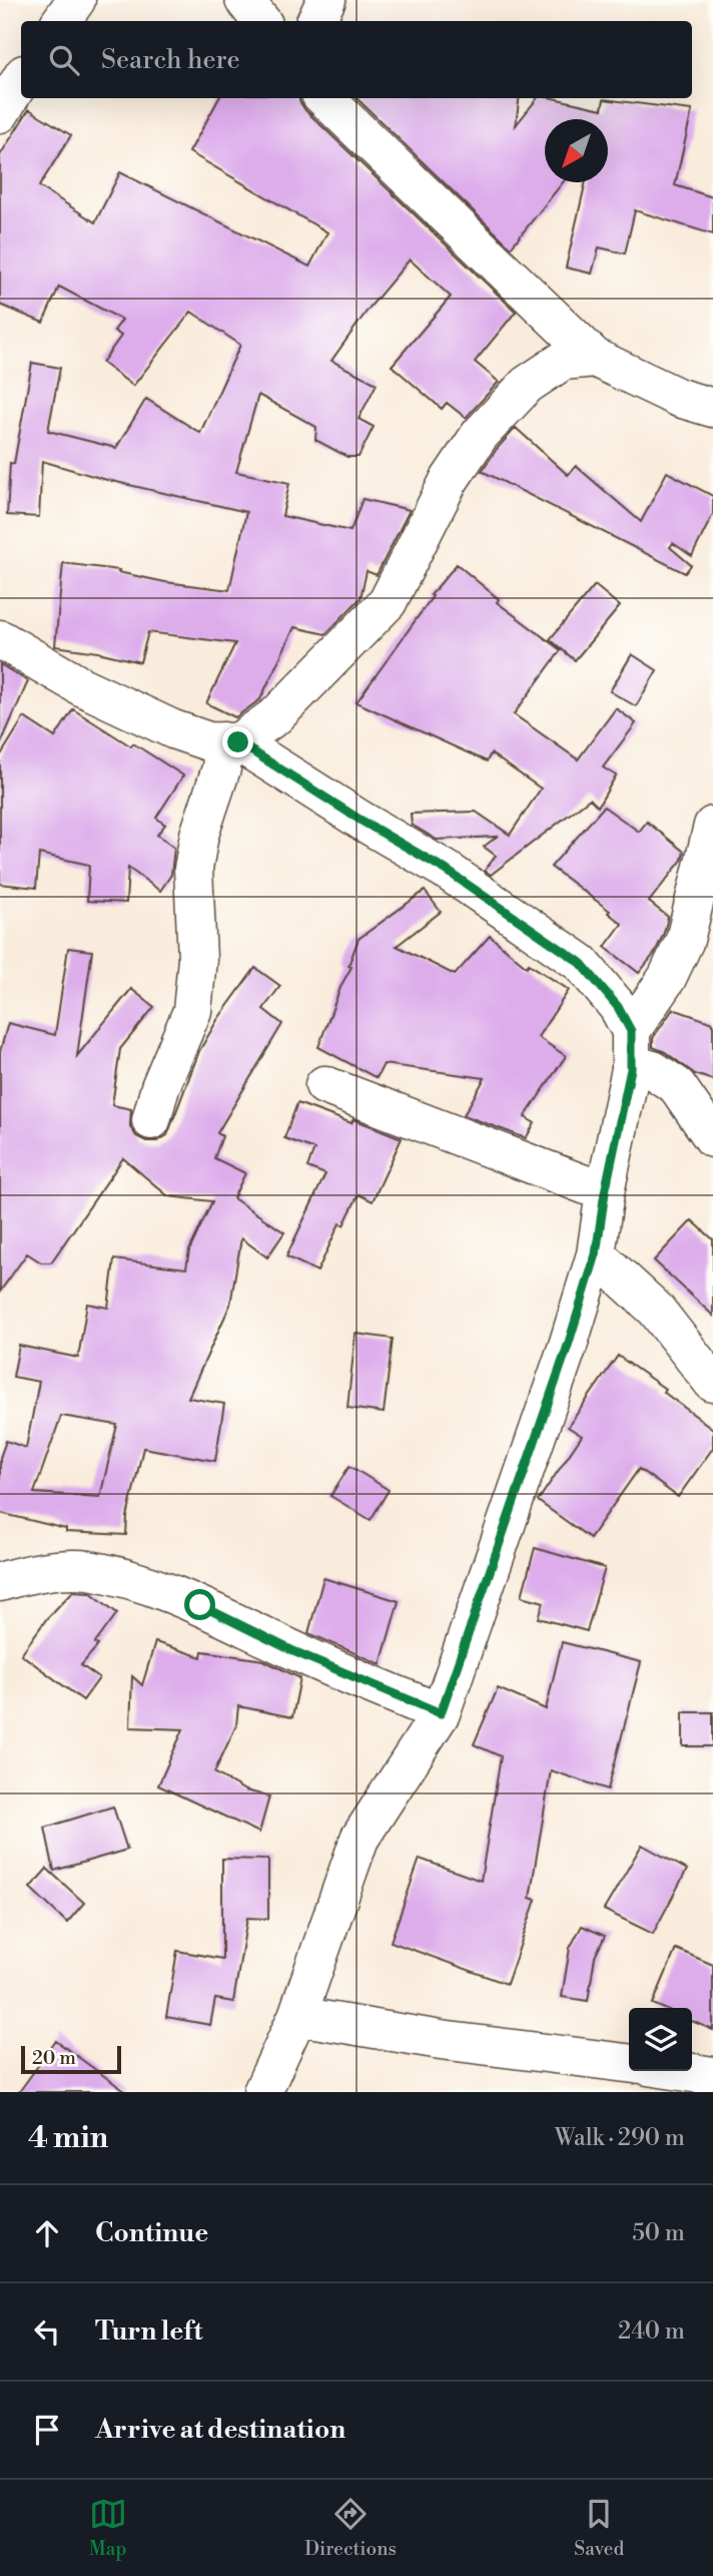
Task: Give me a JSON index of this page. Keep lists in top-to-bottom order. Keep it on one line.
{"scale_bar":"20 m","north":"bottom left","page":{"search":"Search here","scale":"20 m","heading":["4 min","Walk · 290 m"],"list":[["Continue","50 m"],["Turn left","240 m"],"Arrive at destination"],"nav":["Map","Directions","Saved"]}}
